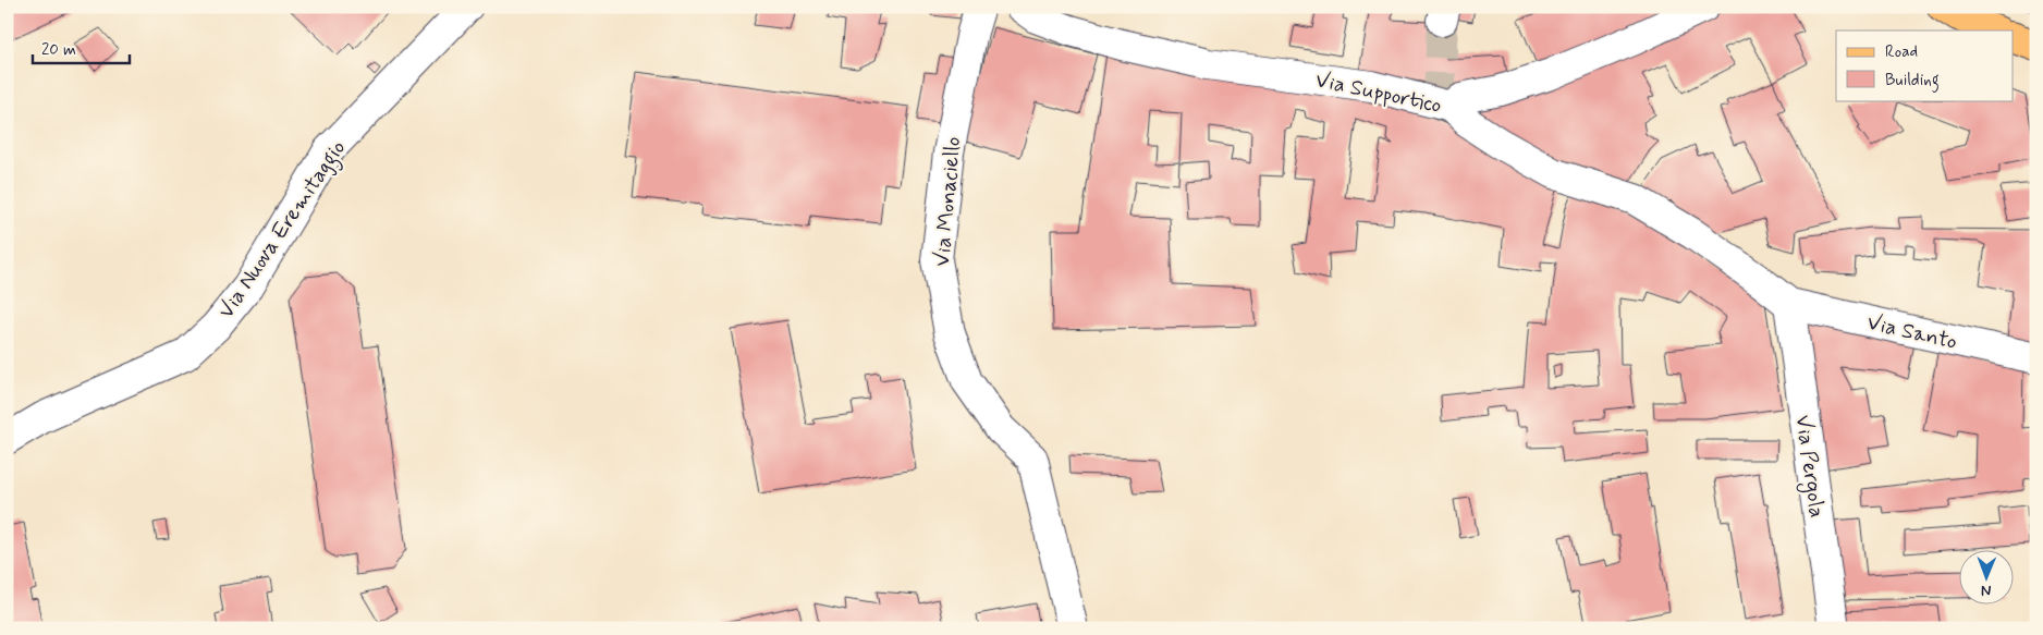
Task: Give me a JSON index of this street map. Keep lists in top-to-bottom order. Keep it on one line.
{"streets":{"street":["Via Supportico","Via Monaciello","Via Nuova Eremitaggio","Via Santo","Via Pergola"]},"crossings":[["Via Supportico","Via Santo"],["Via Supportico","Via Pergola"],["Via Santo","Via Pergola"]],"legend":["Road","Building"],"scale_bar":"20 m","north":"bottom"}
